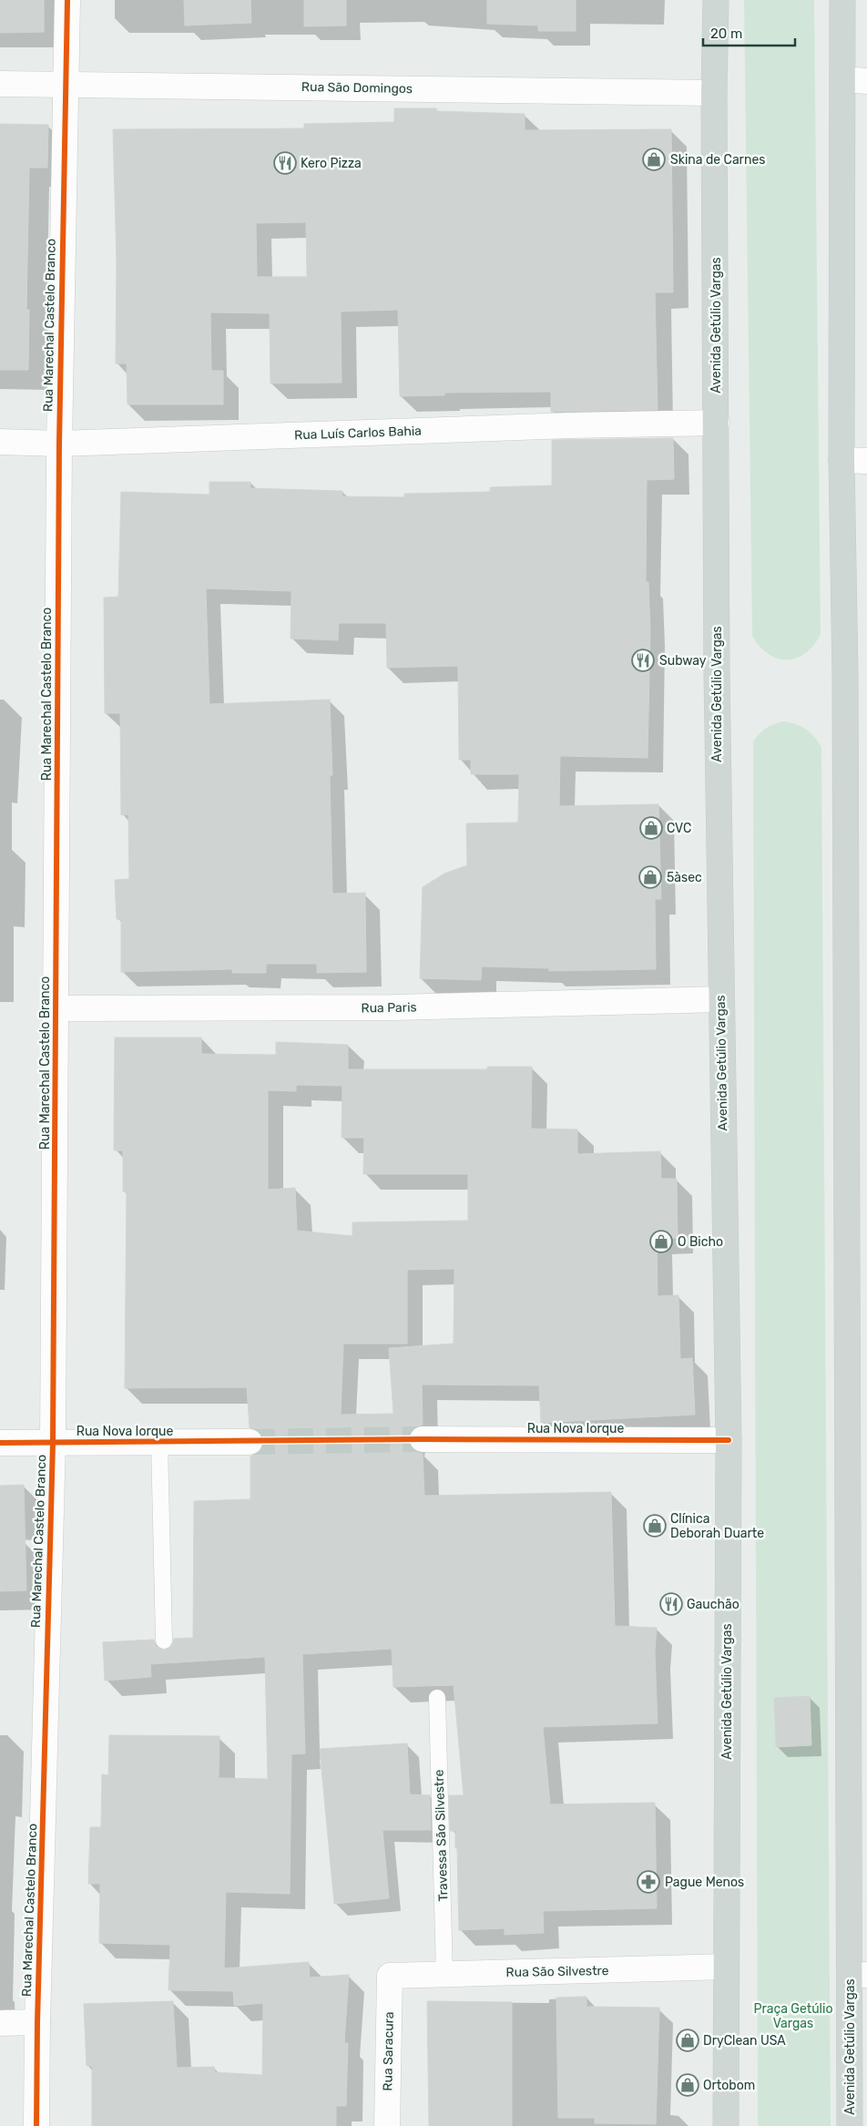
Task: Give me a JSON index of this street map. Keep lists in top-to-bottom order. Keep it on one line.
{"streets":{"main road":["Avenida Getúlio Vargas"],"street":["Rua São Domingos","Rua Marechal Castelo Branco","Rua Luís Carlos Bahia","Rua Paris","Rua Nova Iorque","Rua São Silvestre","Rua Saracura"],"lane":["Travessa São Silvestre"]},"crossings":[["Rua São Domingos","Rua Marechal Castelo Branco"],["Rua São Domingos","Avenida Getúlio Vargas"],["Rua Marechal Castelo Branco","Rua Luís Carlos Bahia"],["Rua Marechal Castelo Branco","Rua Paris"],["Rua Marechal Castelo Branco","Rua Nova Iorque"],["Avenida Getúlio Vargas","Rua Luís Carlos Bahia"],["Avenida Getúlio Vargas","Rua Paris"],["Avenida Getúlio Vargas","Rua Nova Iorque"],["Avenida Getúlio Vargas","Rua São Silvestre"],["Travessa São Silvestre","Rua São Silvestre"],["Rua São Silvestre","Rua Saracura"]],"parks":["Praça Getúlio Vargas"],"places":{"shop":["Skina de Carnes","CVC","5àsec","O Bicho","Clínica Deborah Duarte","DryClean USA","Ortobom"],"restaurant":["Kero Pizza","Subway","Gauchão"],"pharmacy":["Pague Menos"]},"scale_bar":"20 m"}
